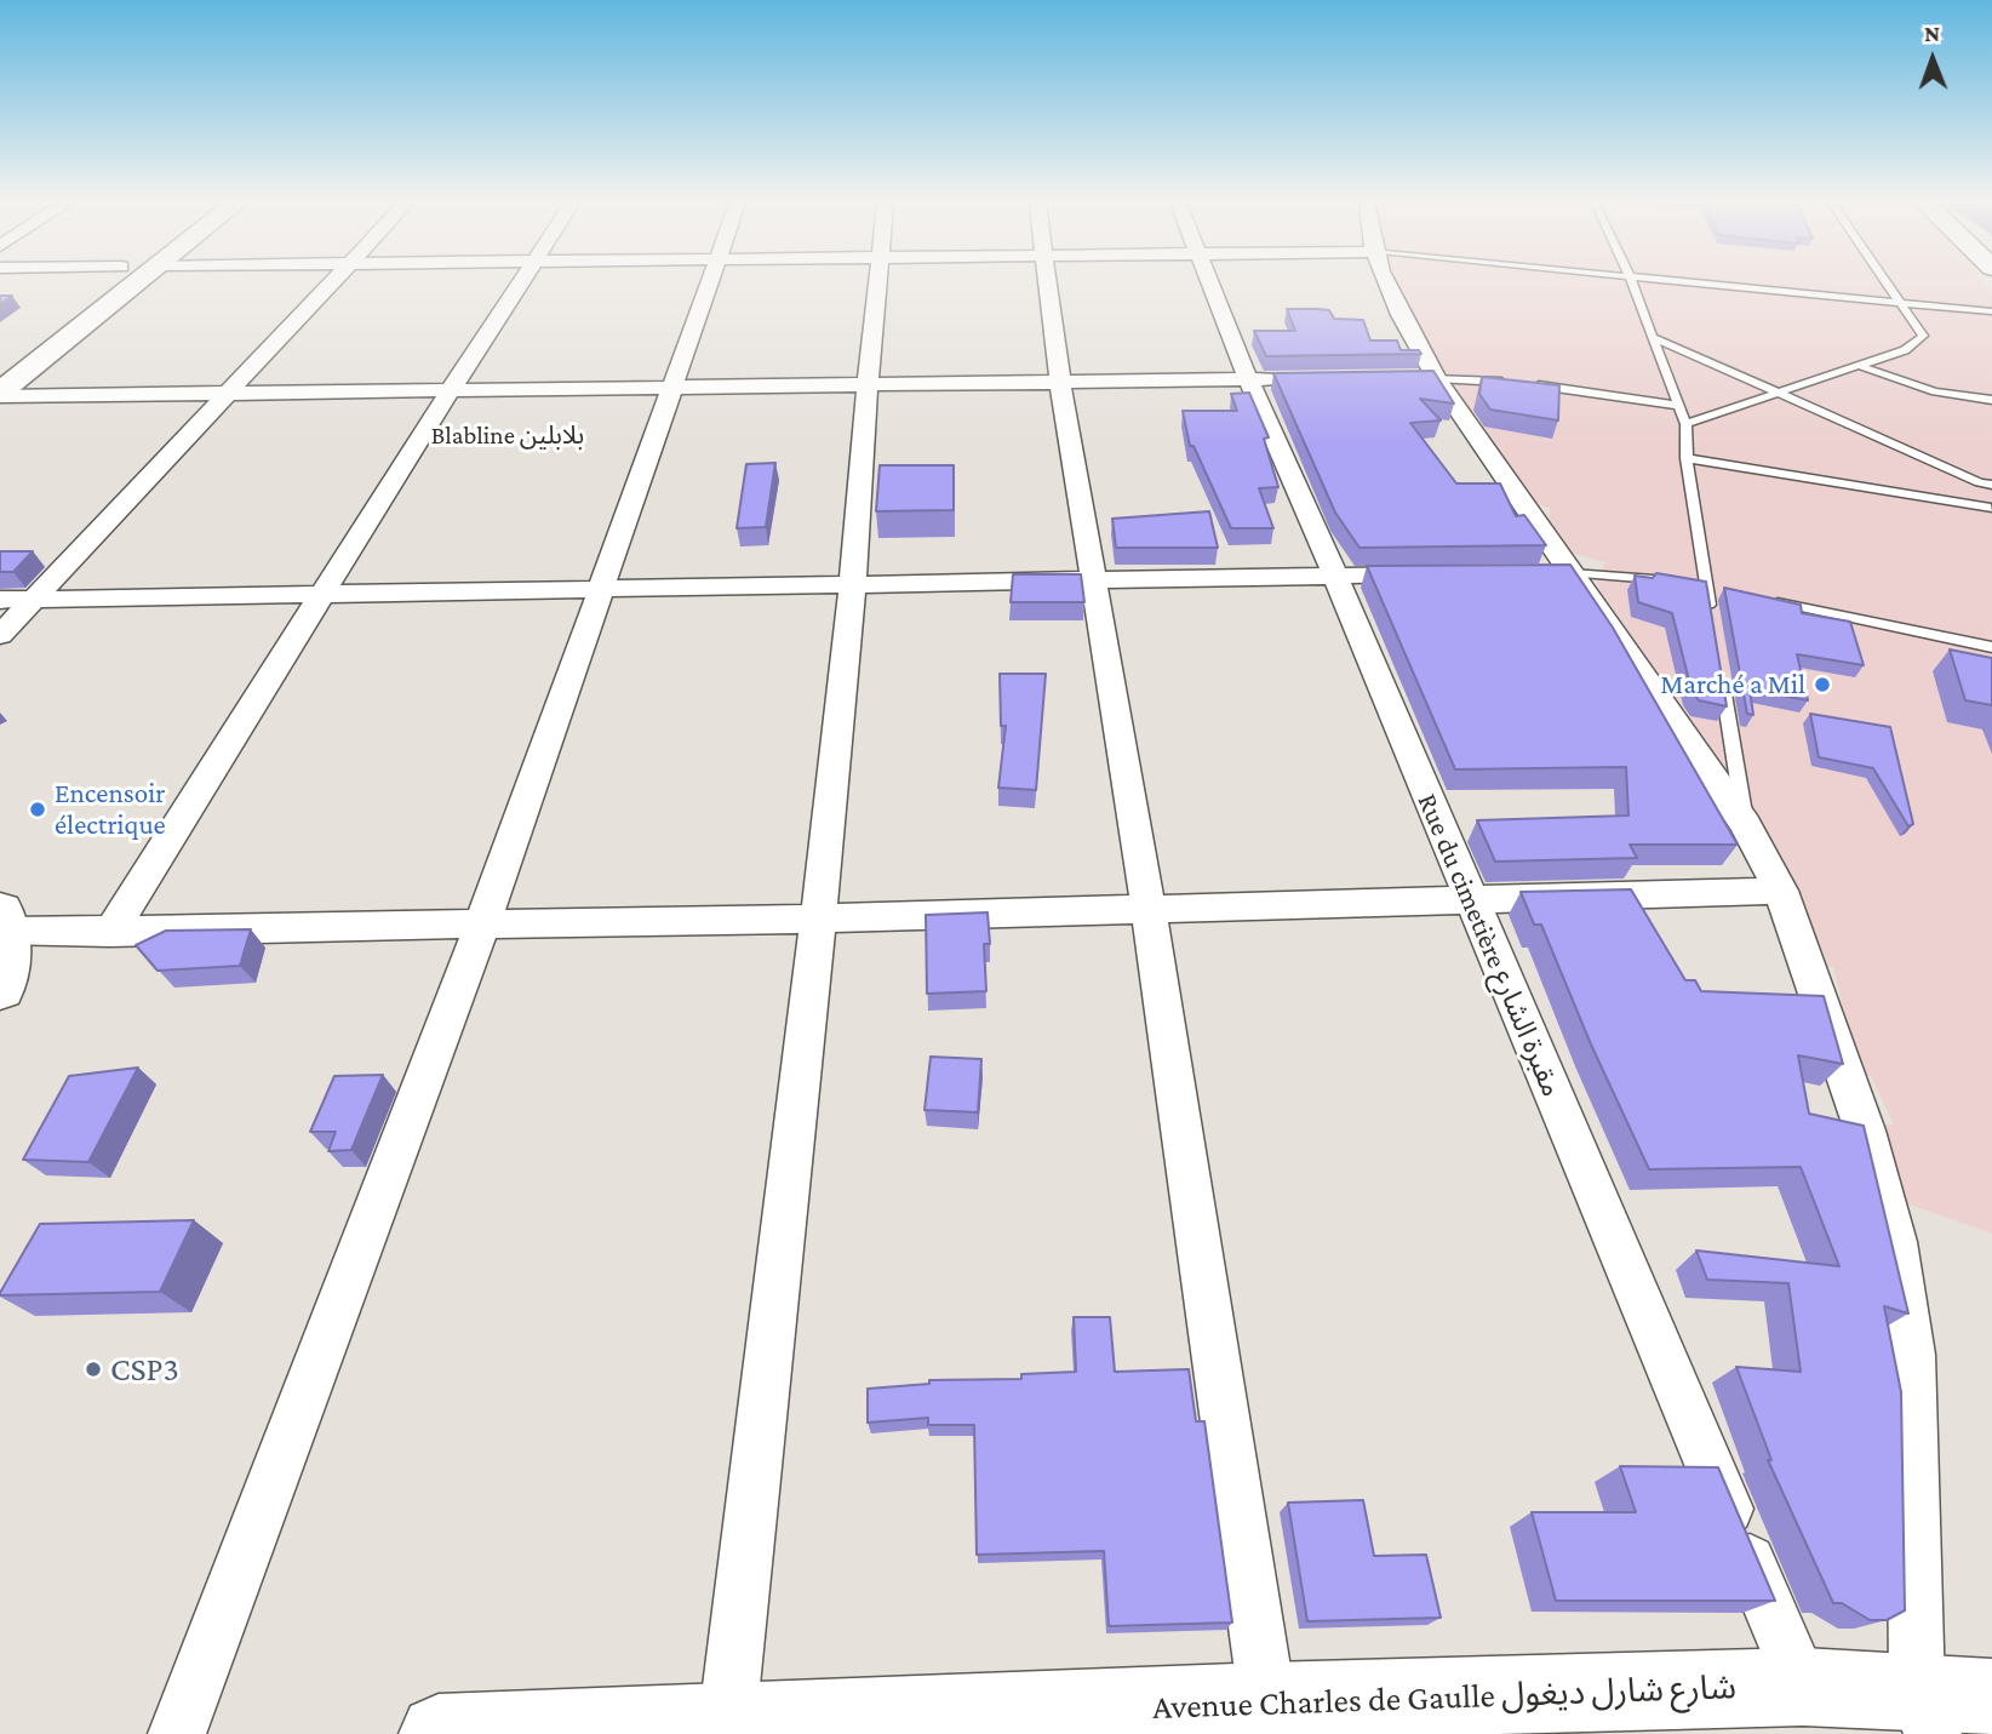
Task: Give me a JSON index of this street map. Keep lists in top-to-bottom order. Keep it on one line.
{"streets":{"main road":["Avenue Charles de Gaulle شارع شارل ديغول"],"street":["Rue du cimetière مقبرة الشارع"]},"crossings":[["Rue du cimetière مقبرة الشارع","Avenue Charles de Gaulle شارع شارل ديغول"]],"districts":["Blabline بلابلين"],"places":["Marché a Mil","Encensoir électrique","CSP3"],"north":"top"}
